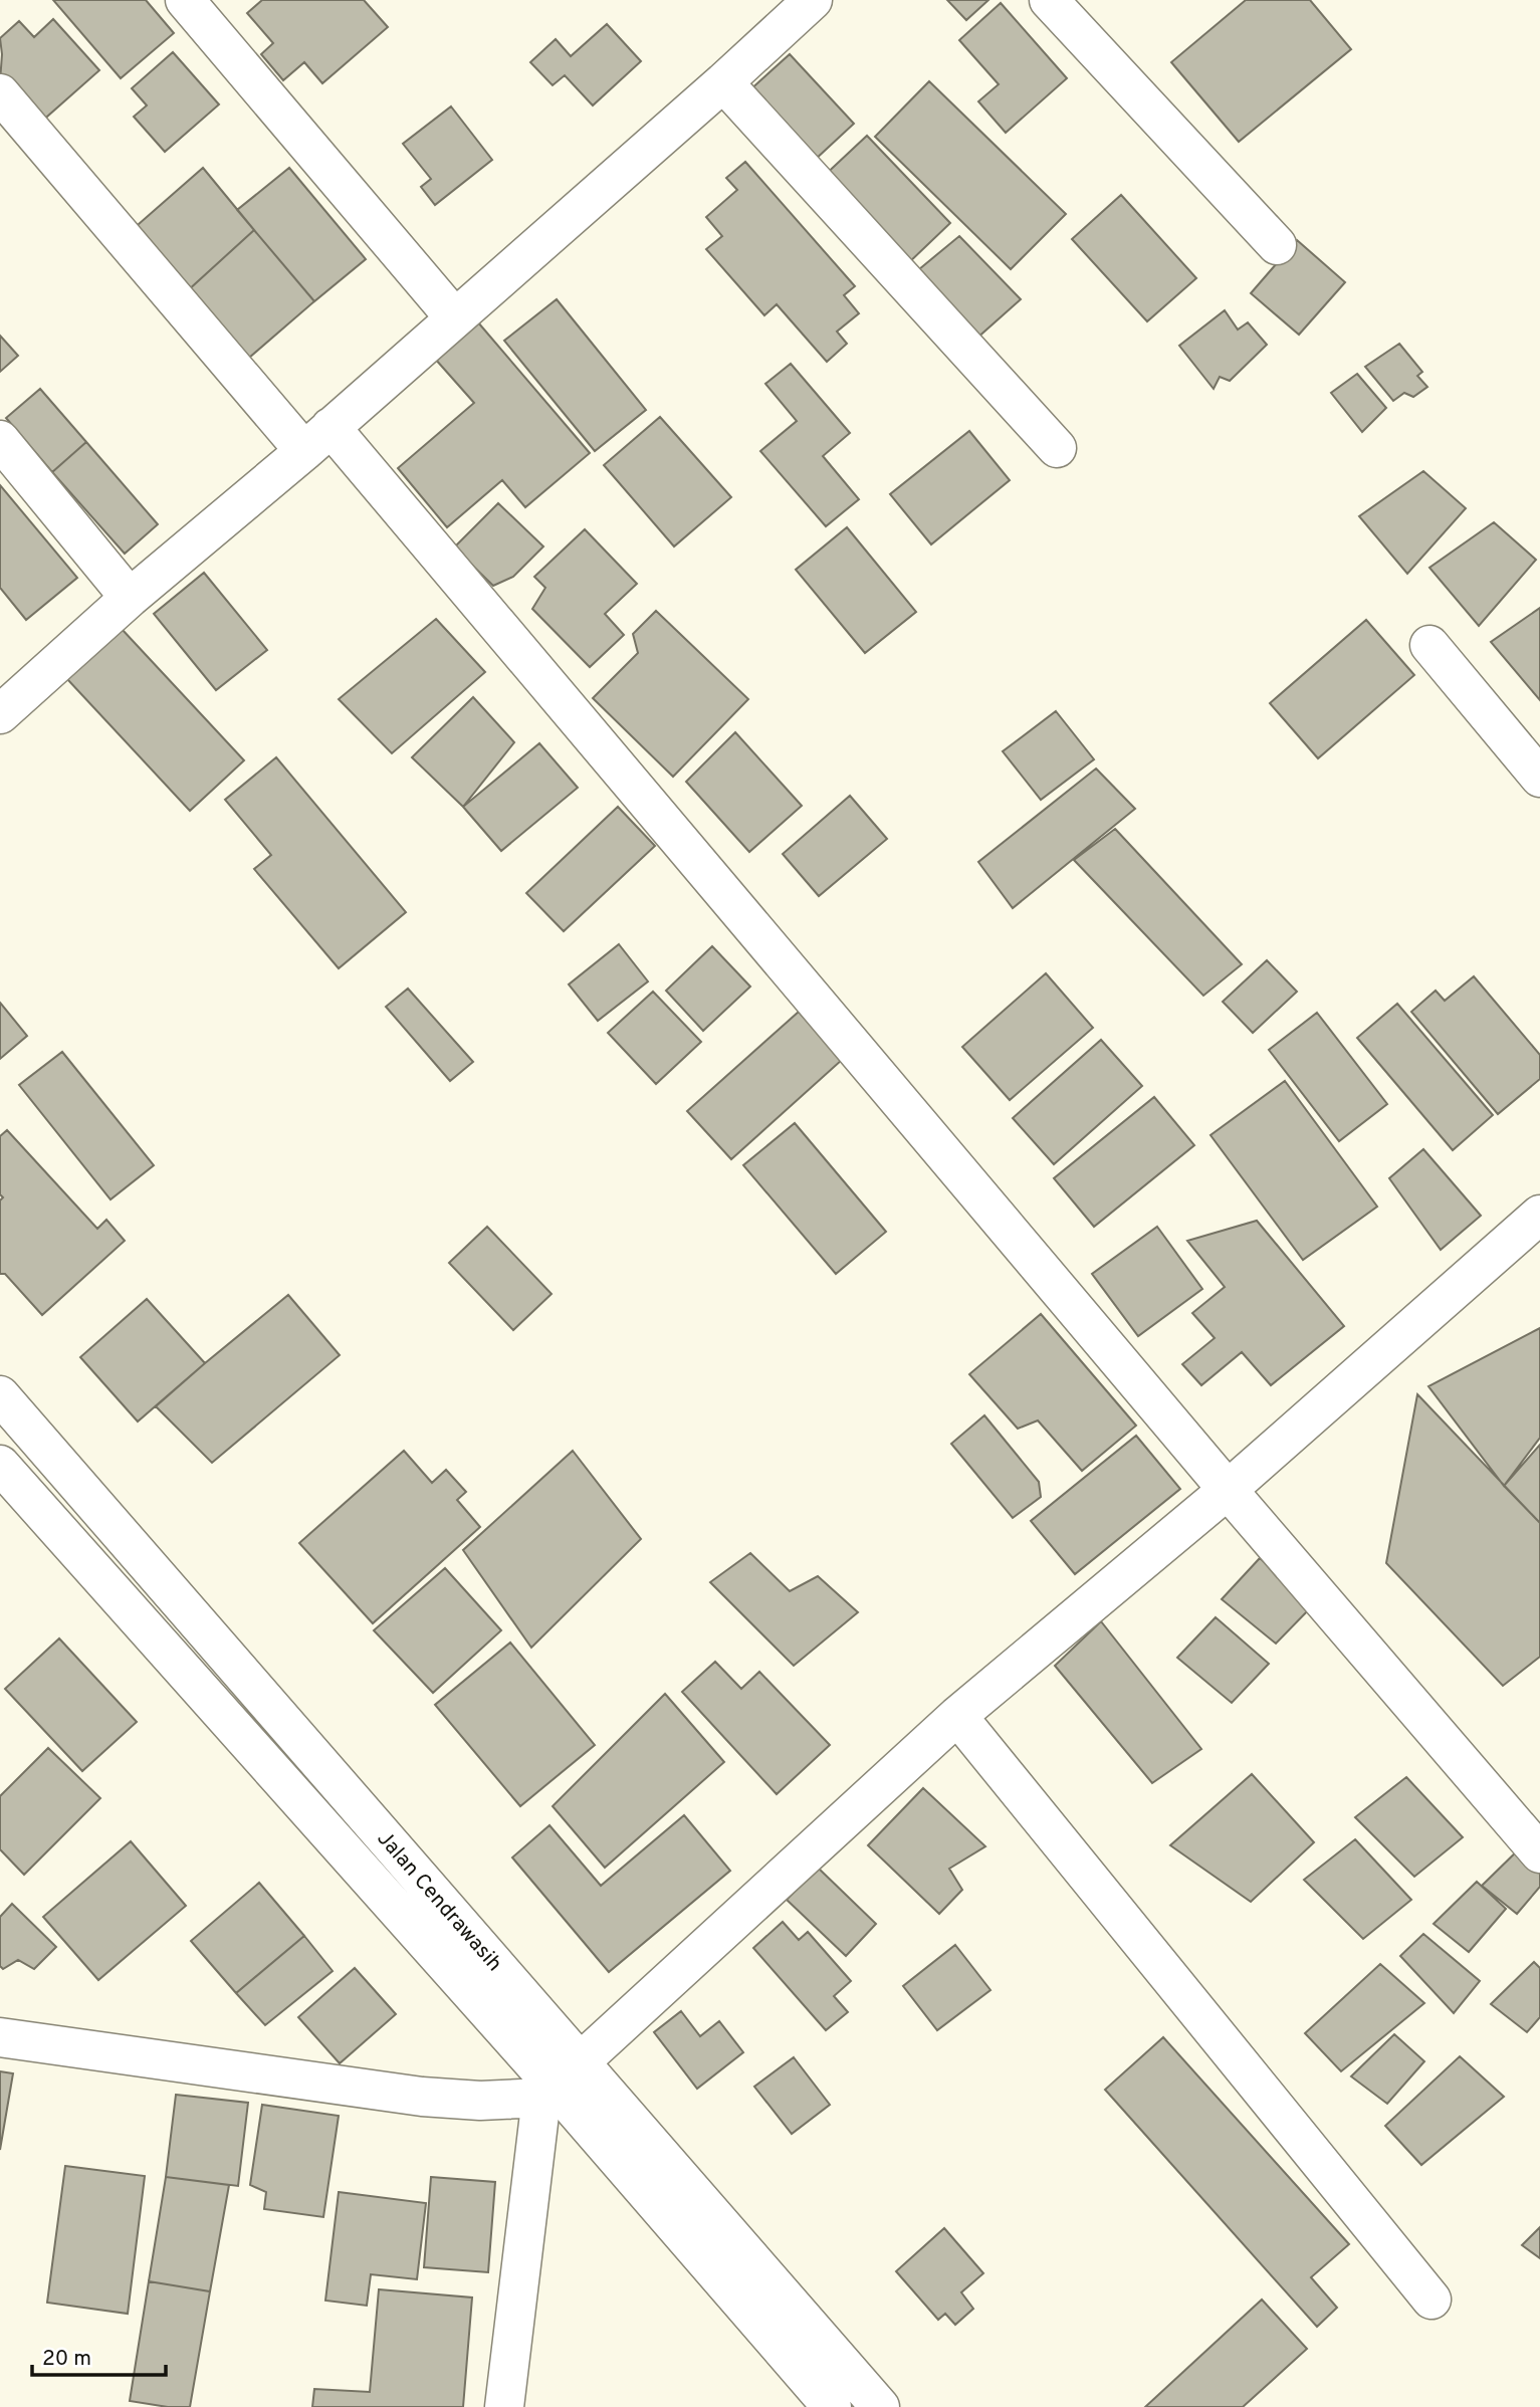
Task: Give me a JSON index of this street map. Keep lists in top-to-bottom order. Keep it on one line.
{"streets":{"street":["Jalan Cendrawasih"]},"scale_bar":"20 m"}
